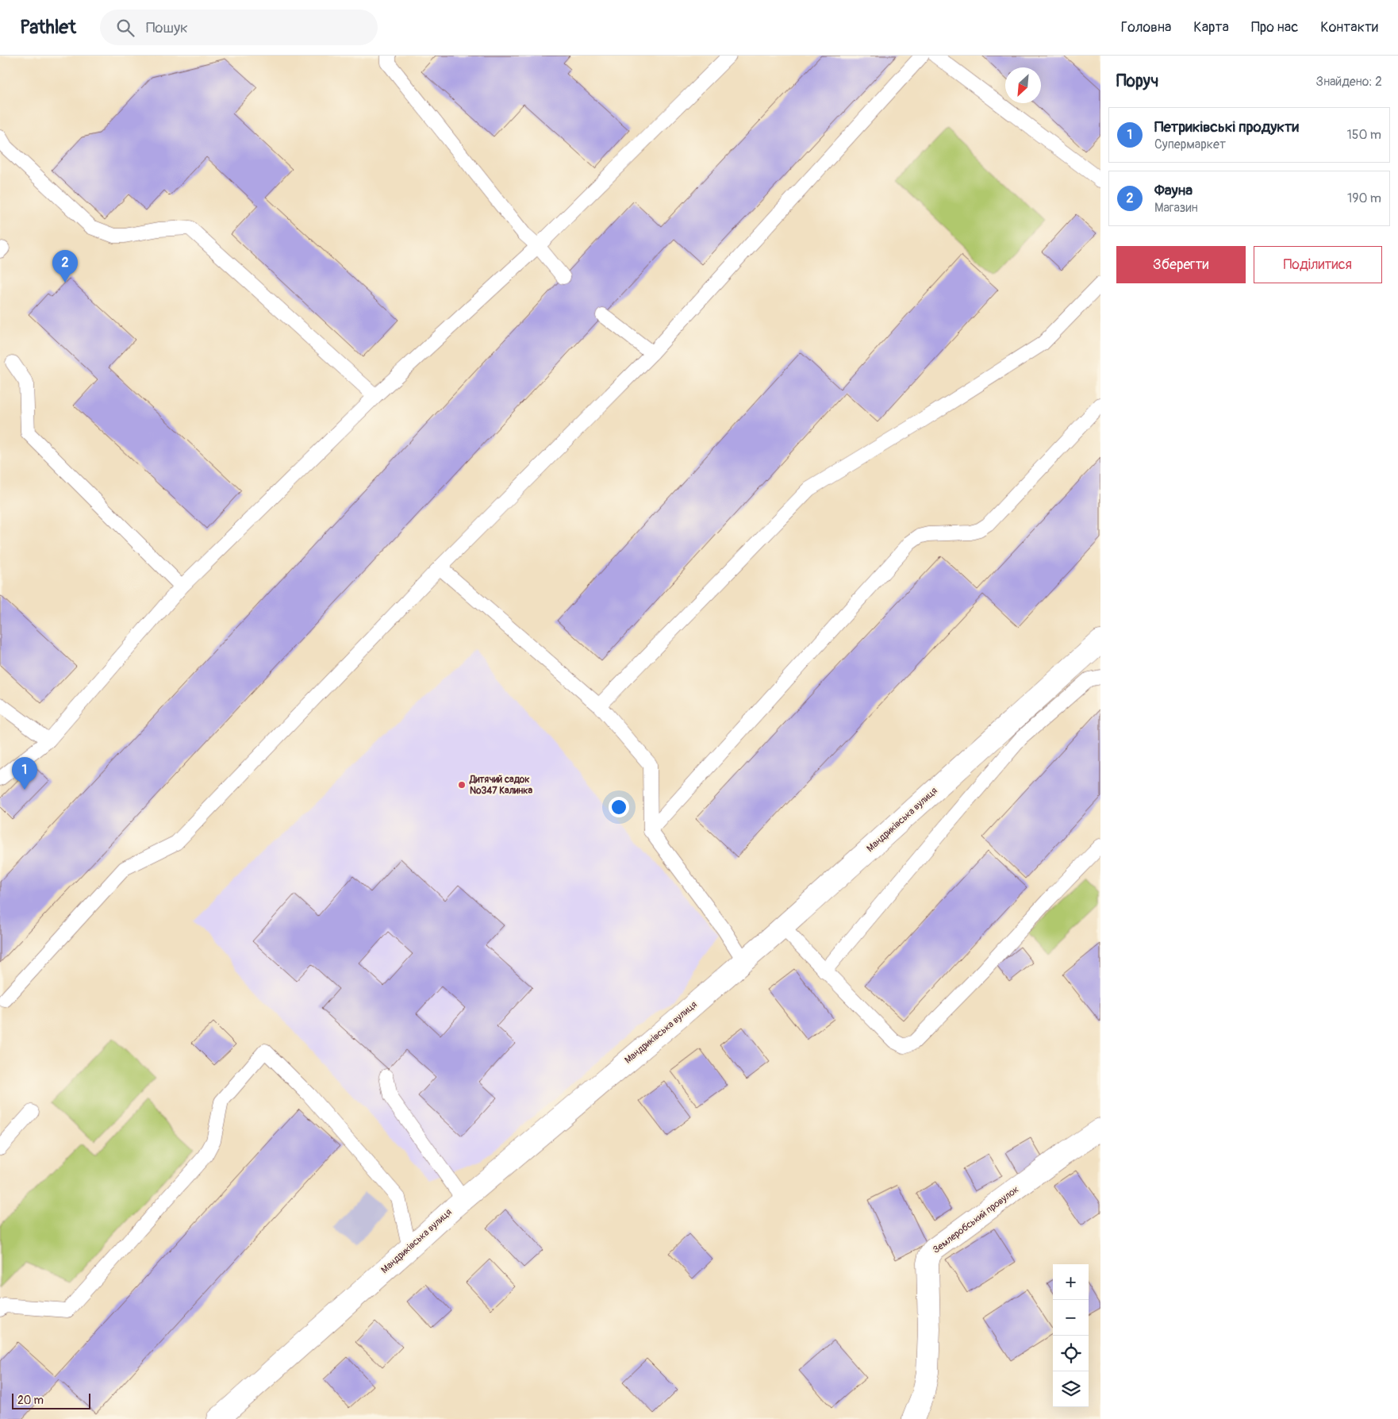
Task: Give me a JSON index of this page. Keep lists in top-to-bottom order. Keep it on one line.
{"streets":{"street":["Мандриківська вулиця","Землеробський провулок"]},"places":["Дитячий садок №347 Калинка"],"scale_bar":"20 m","north":"bottom left","page":{"header":"Pathlet","search":"Пошук","nav":["Головна","Карта","Про нас","Контакти"],"heading":["Поруч","Знайдено: 2"],"list":[{"mark":"1","name":"Петриківські продукти","note":"Супермаркет","value":"150 m"},{"mark":"2","name":"Фауна","note":"Магазин","value":"190 m"}],"buttons":["Зберегти","Поділитися"],"pins":["2","1"],"map_buttons":["+","−"],"scale":"20 m"}}
